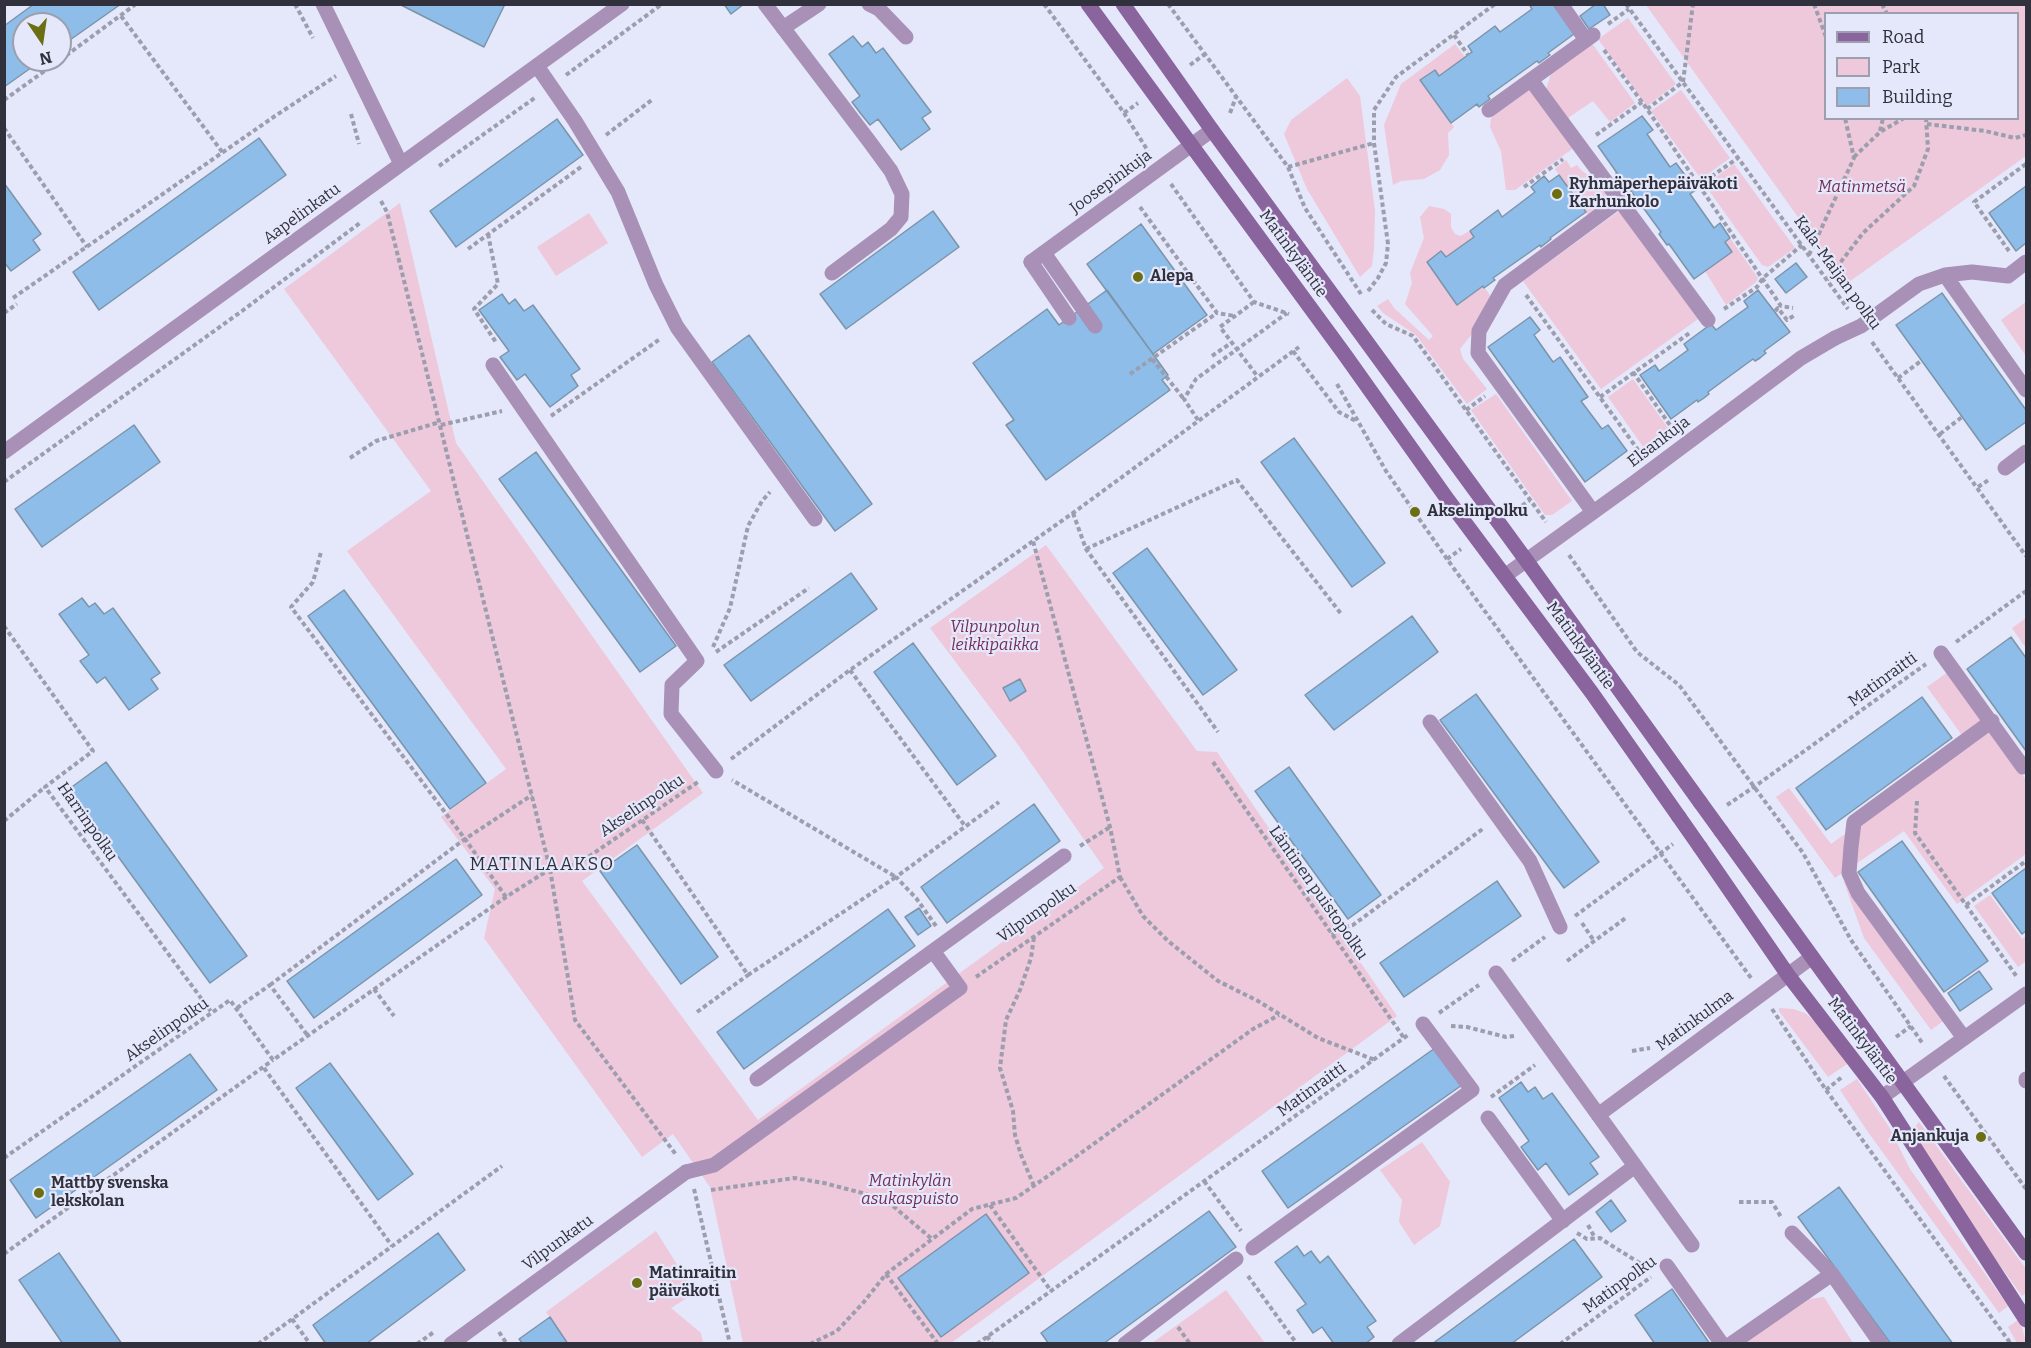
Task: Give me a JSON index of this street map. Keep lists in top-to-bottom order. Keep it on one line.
{"streets":{"main road":["Matinkyläntie"],"street":["Joosepinkuja","Aapelinkatu","Elsankuja","Matinkulma","Vilpunkatu"],"path":["Kala-Maijan polku","Matinraitti","Akselinpolku","Harrinpolku","Läntinen puistopolku","Vilpunpolku","Matinpolku"]},"crossings":[["Joosepinkuja","Matinkyläntie"],["Matinkyläntie","Elsankuja"],["Matinkyläntie","Matinkulma"],["Kala-Maijan polku","Elsankuja"],["Matinraitti","Läntinen puistopolku"],["Akselinpolku","Harrinpolku"]],"districts":["MATINLAAKSO"],"parks":["Matinmetsä","Vilpunpolun leikkipaikka","Matinkylän asukaspuisto"],"places":["Ryhmäperhepäiväkoti Karhunkolo","Alepa","Akselinpolku","Anjankuja","Mattby svenska lekskolan","Matinraitin päiväkoti"],"legend":["Road","Park","Building"],"north":"bottom"}
